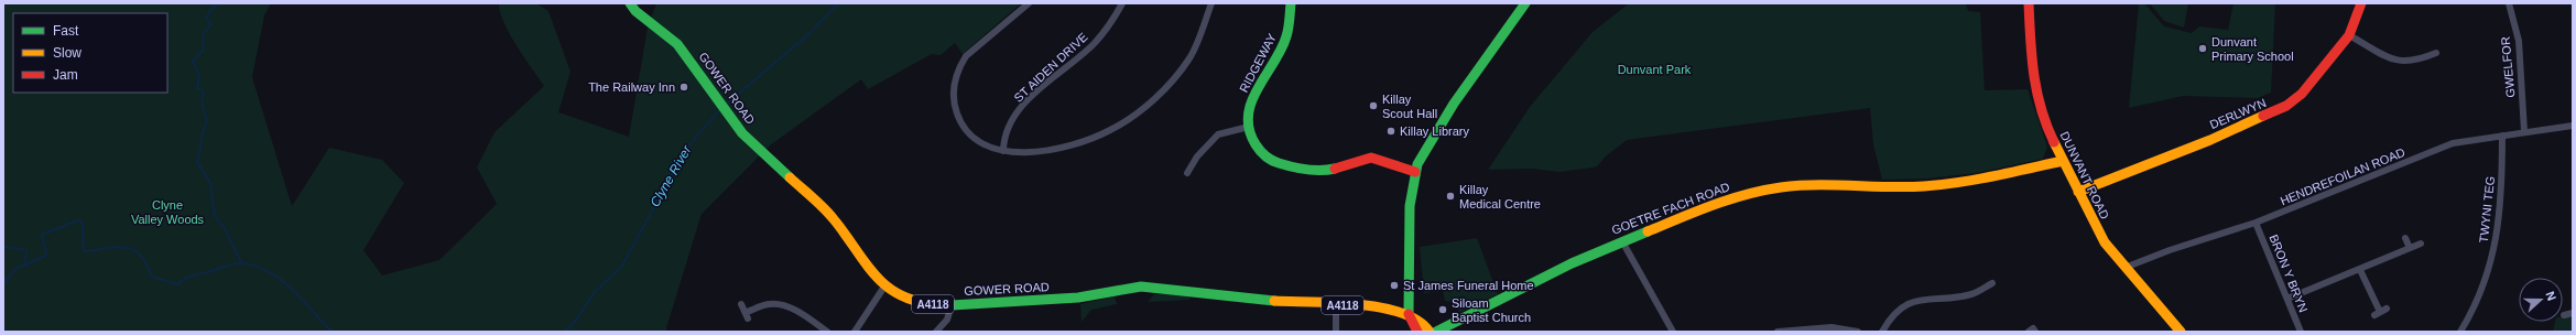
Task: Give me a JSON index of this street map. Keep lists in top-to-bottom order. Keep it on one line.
{"streets":{"street":["RIDGEWAY","ST AIDEN DRIVE","GWELFOR","GOWER ROAD","DERLWYN","DUNVANT ROAD","HENDREFOILAN ROAD","GOETRE FACH ROAD","TWYNI TEG","BRON Y BRYN","A4118"]},"crossings":[["GWELFOR","HENDREFOILAN ROAD"],["DERLWYN","DUNVANT ROAD"],["DUNVANT ROAD","HENDREFOILAN ROAD"],["DUNVANT ROAD","GOETRE FACH ROAD"],["HENDREFOILAN ROAD","TWYNI TEG"],["HENDREFOILAN ROAD","BRON Y BRYN"]],"water":["Clyne River"],"parks":["Dunvant Park","Clyne Valley Woods"],"places":["Dunvant Primary School","The Railway Inn","Killay Scout Hall","Killay Library","Killay Medical Centre","St James Funeral Home","Siloam Baptist Church"],"legend":["Fast","Slow","Jam"],"north":"right"}
